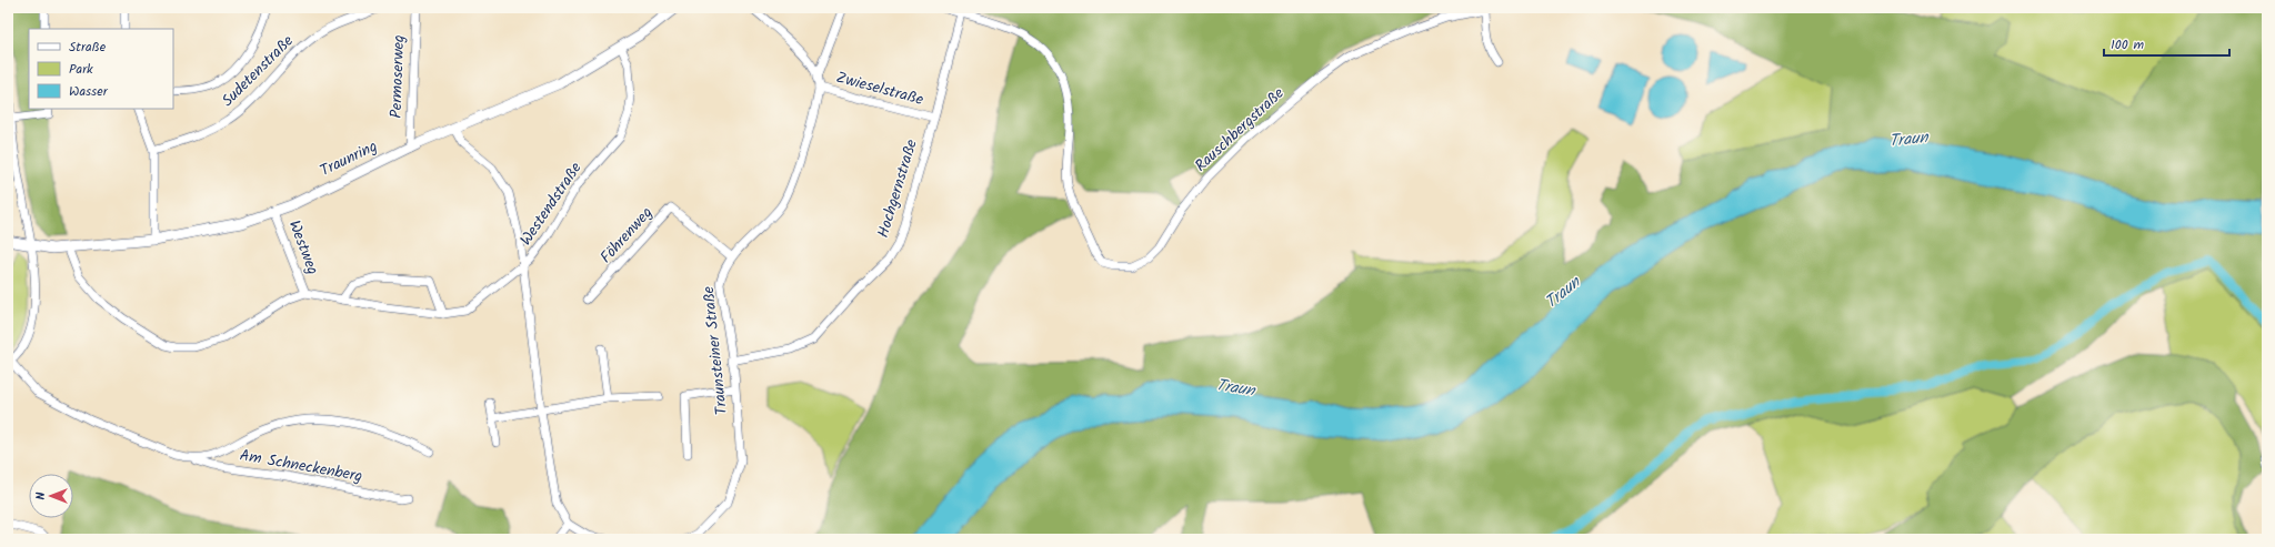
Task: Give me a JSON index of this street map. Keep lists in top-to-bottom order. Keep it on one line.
{"streets":{"street":["Sudetenstraße","Permoserweg","Zwieselstraße","Rauschbergstraße","Traunring","Hochgernstraße","Westendstraße","Föhrenweg","Westweg","Traunsteiner Straße","Am Schneckenberg"]},"crossings":[["Permoserweg","Traunring"],["Zwieselstraße","Hochgernstraße"],["Zwieselstraße","Traunsteiner Straße"],["Rauschbergstraße","Hochgernstraße"],["Traunring","Westendstraße"],["Traunring","Westweg"],["Hochgernstraße","Traunsteiner Straße"],["Westendstraße","Westweg"],["Föhrenweg","Traunsteiner Straße"]],"water":["Traun"],"legend":["Straße","Park","Wasser"],"scale_bar":"100 m","north":"left"}
